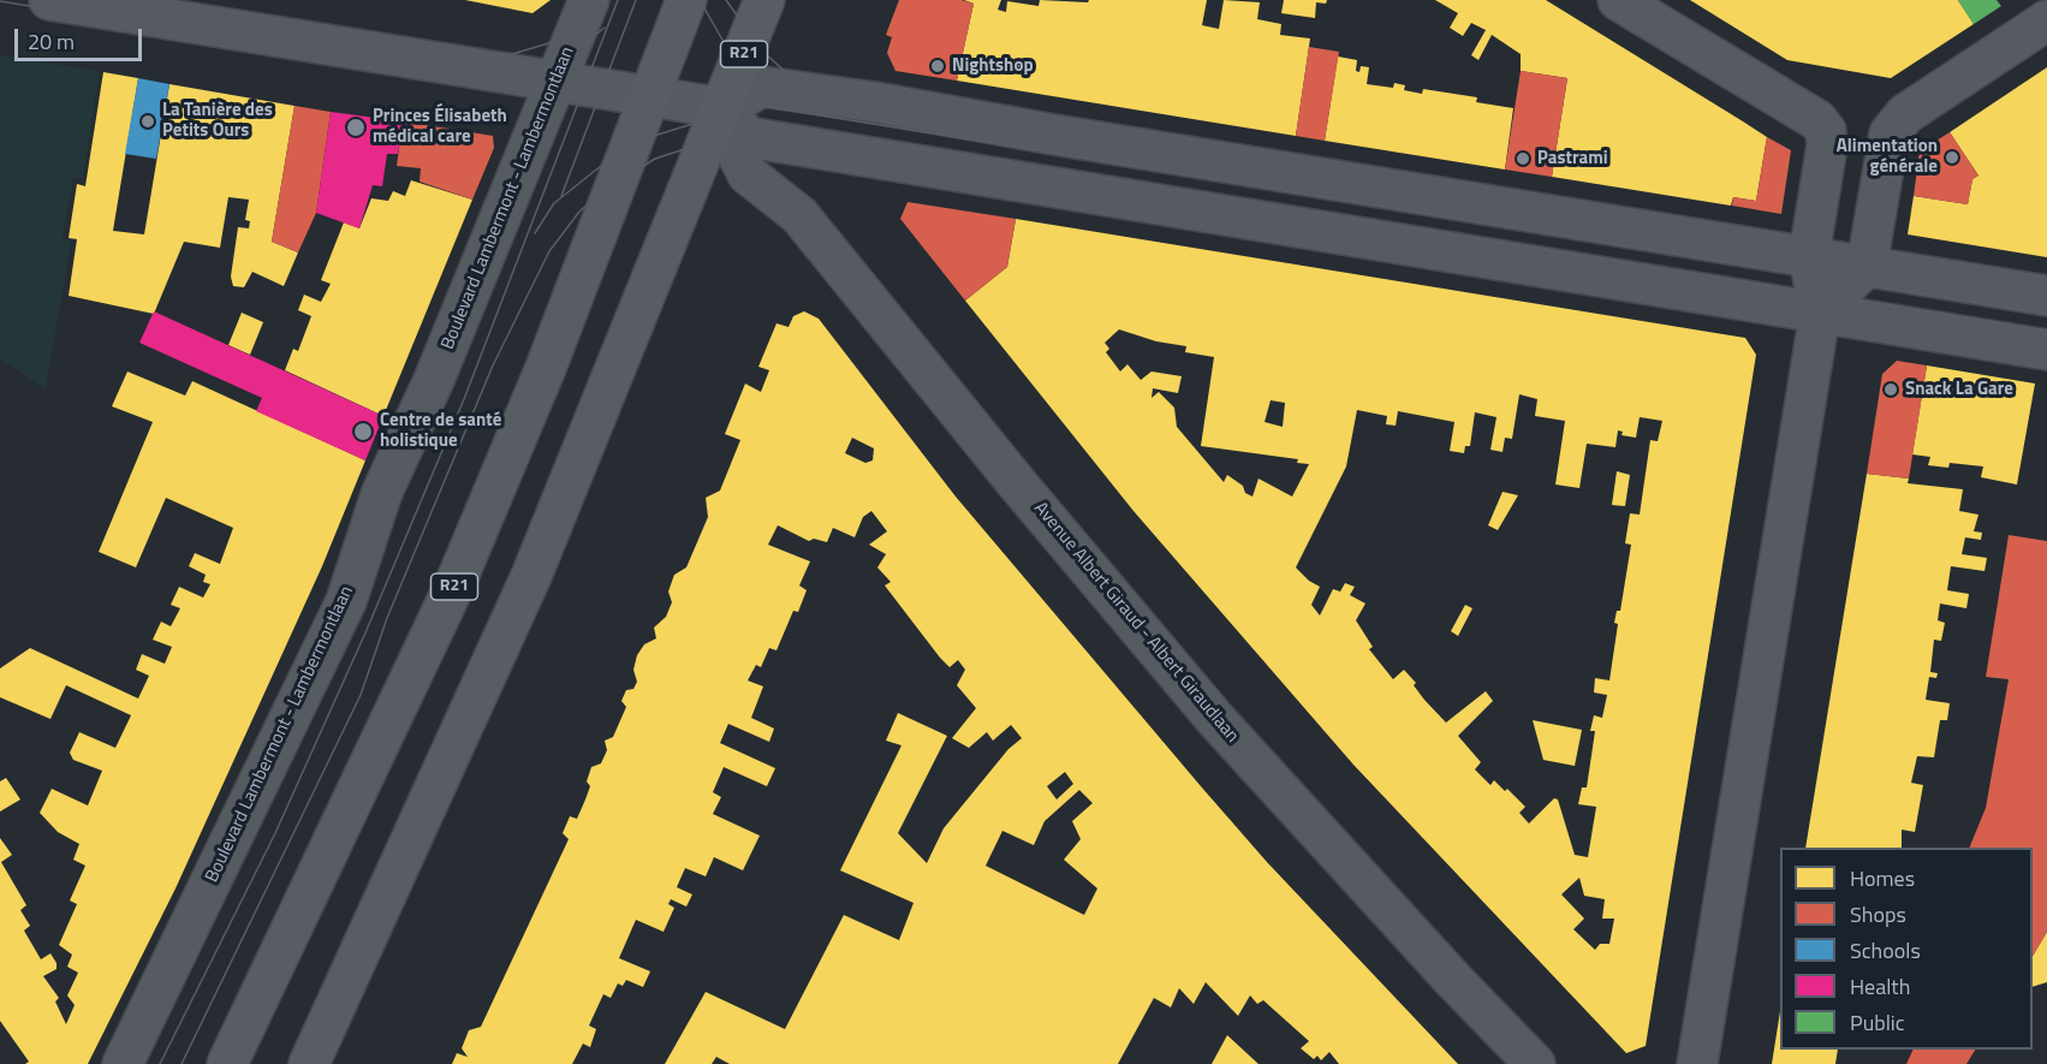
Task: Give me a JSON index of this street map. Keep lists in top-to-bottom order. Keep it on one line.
{"streets":{"main road":["R21"],"street":["Boulevard Lambermont - Lambermontlaan","Avenue Albert Giraud - Albert Giraudlaan"]},"crossings":[["R21","Avenue Albert Giraud - Albert Giraudlaan"]],"places":["Nightshop","La Tanière des Petits Ours","Princes Élisabeth médical care","Alimentation générale","Pastrami","Snack La Gare","Centre de santé holistique"],"legend":["Homes","Shops","Schools","Health","Public"],"scale_bar":"20 m"}
